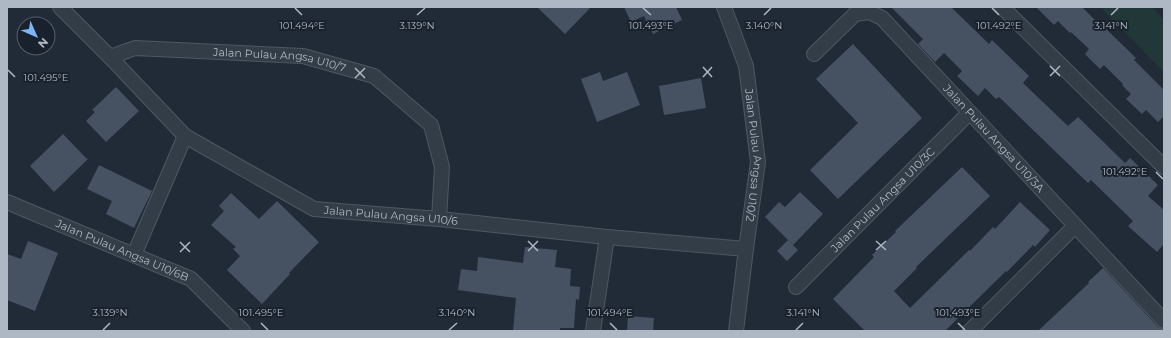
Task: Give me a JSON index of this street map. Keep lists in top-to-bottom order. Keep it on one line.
{"streets":{"street":["Jalan Pulau Angsa U10/7","Jalan Pulau Angsa U10/3A","Jalan Pulau Angsa U10/2","Jalan Pulau Angsa U10/3C","Jalan Pulau Angsa U10/6","Jalan Pulau Angsa U10/6B"]},"crossings":[["Jalan Pulau Angsa U10/7","Jalan Pulau Angsa U10/6"],["Jalan Pulau Angsa U10/3A","Jalan Pulau Angsa U10/3C"],["Jalan Pulau Angsa U10/2","Jalan Pulau Angsa U10/6"]],"north":"bottom right","coordinates":["101.494°E","3.139°N","101.493°E","3.140°N","101.492°E","3.141°N","101.495°E"]}
